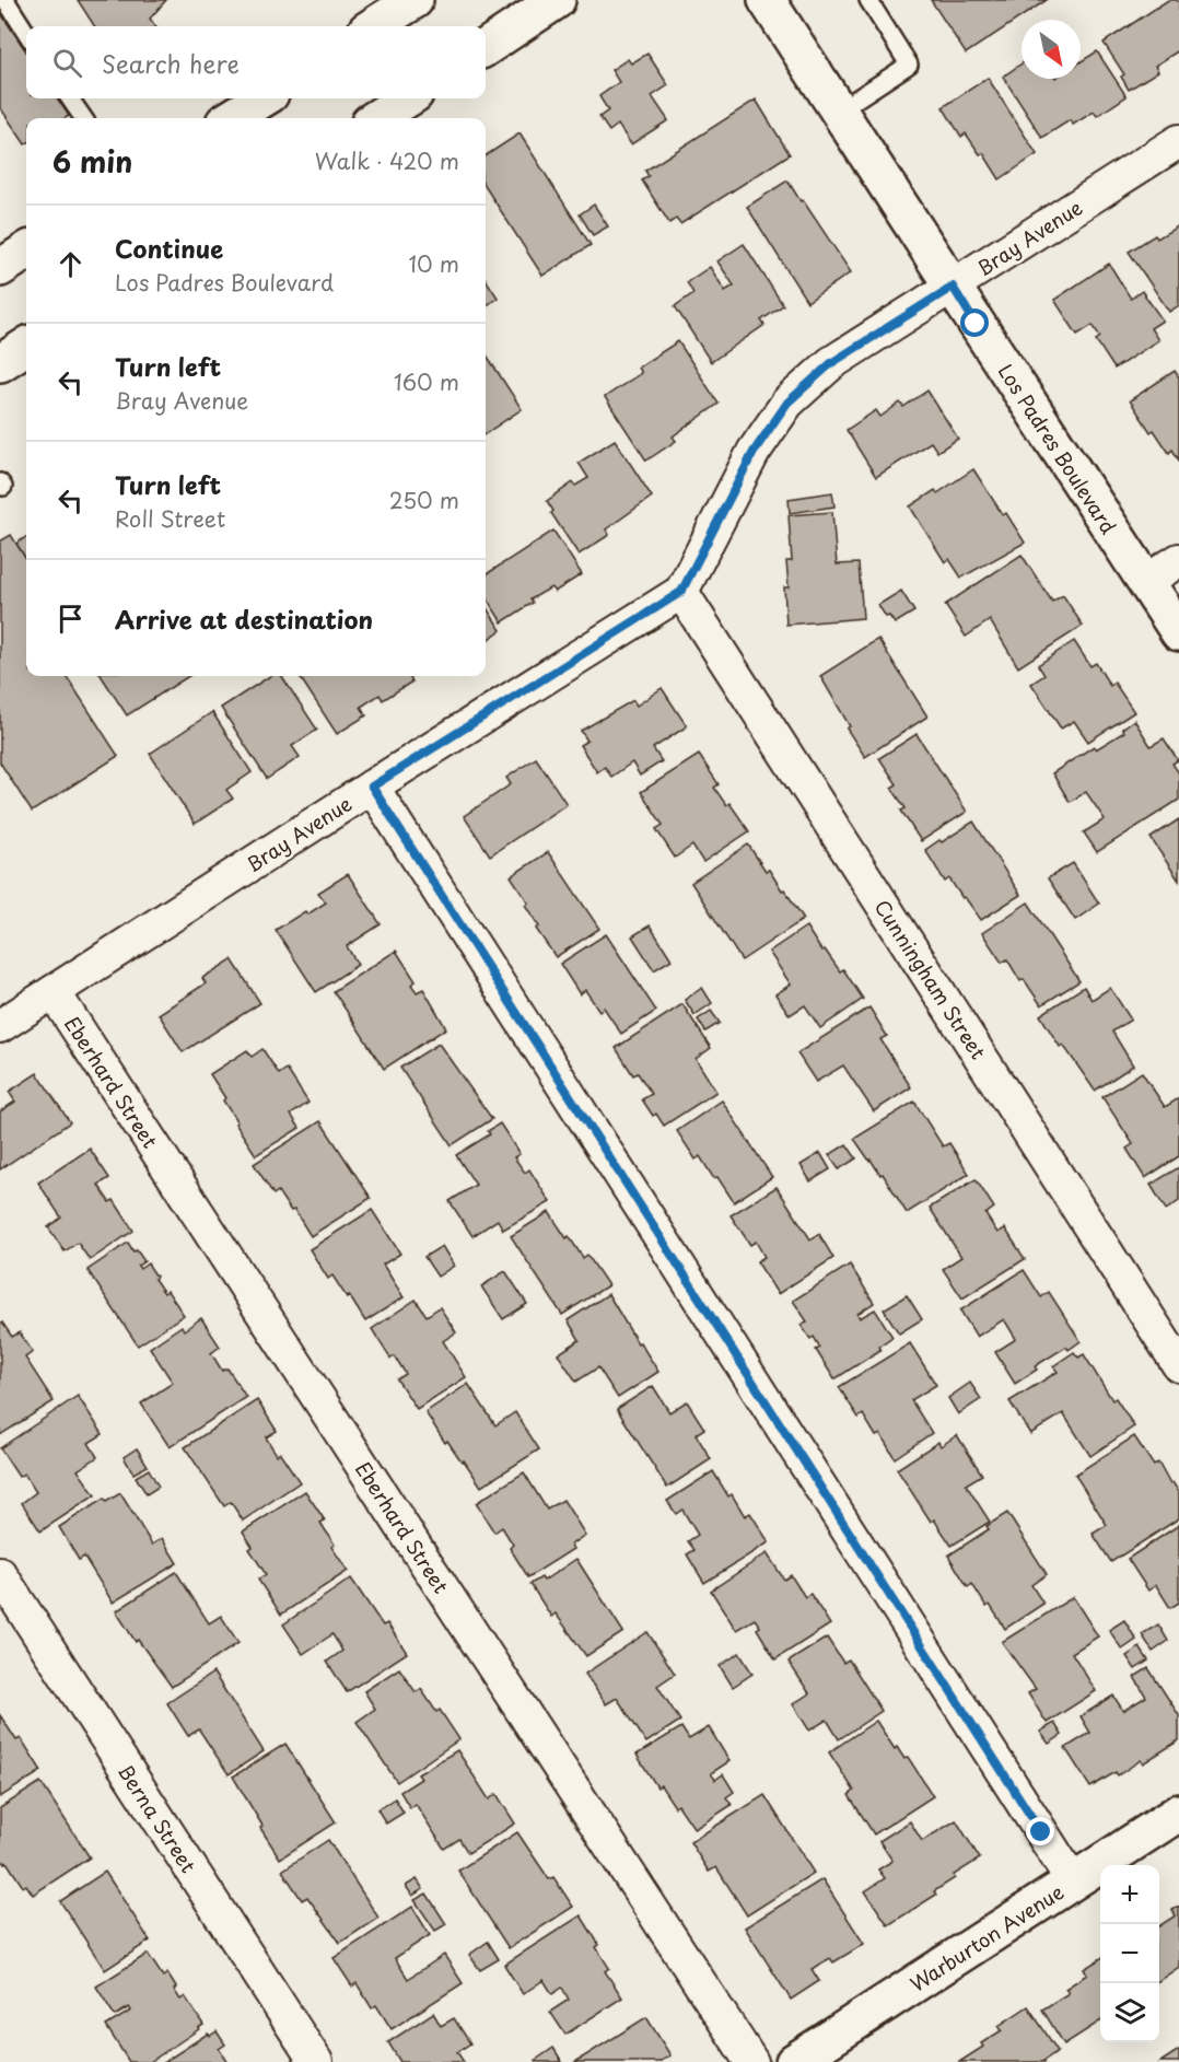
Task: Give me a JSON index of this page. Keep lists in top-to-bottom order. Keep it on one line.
{"streets":{"street":["Bray Avenue","Los Padres Boulevard","Cunningham Street","Eberhard Street","Berna Street","Warburton Avenue"]},"crossings":[["Bray Avenue","Los Padres Boulevard"],["Bray Avenue","Cunningham Street"],["Bray Avenue","Eberhard Street"]],"north":"bottom right","page":{"search":"Search here","heading":["6 min","Walk · 420 m"],"list":[["Continue","Los Padres Boulevard","10 m"],["Turn left","Bray Avenue","160 m"],["Turn left","Roll Street","250 m"],"Arrive at destination"],"map_buttons":["+","−"]}}
